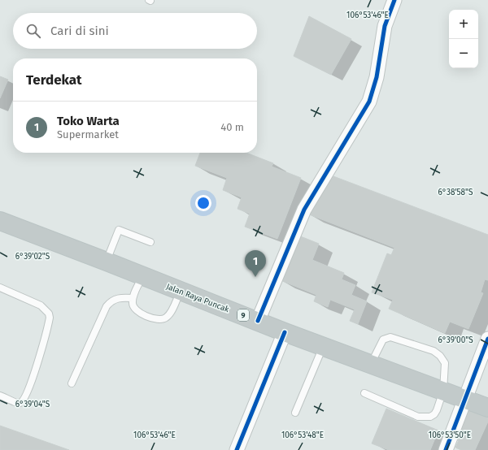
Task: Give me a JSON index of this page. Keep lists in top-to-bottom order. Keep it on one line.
{"streets":{"highway":["Jalan Raya Puncak","9"]},"page":{"map_buttons":["+","−"],"search":"Cari di sini","heading":"Terdekat","list":[{"mark":"1","name":"Toko Warta","note":"Supermarket","value":"40 m"}],"pins":"1"},"coordinates":["106°53'46\"E","6°38'58\"S","6°39'02\"S","6°39'00\"S","6°39'04\"S","106°53'48\"E","106°53'50\"E"]}
